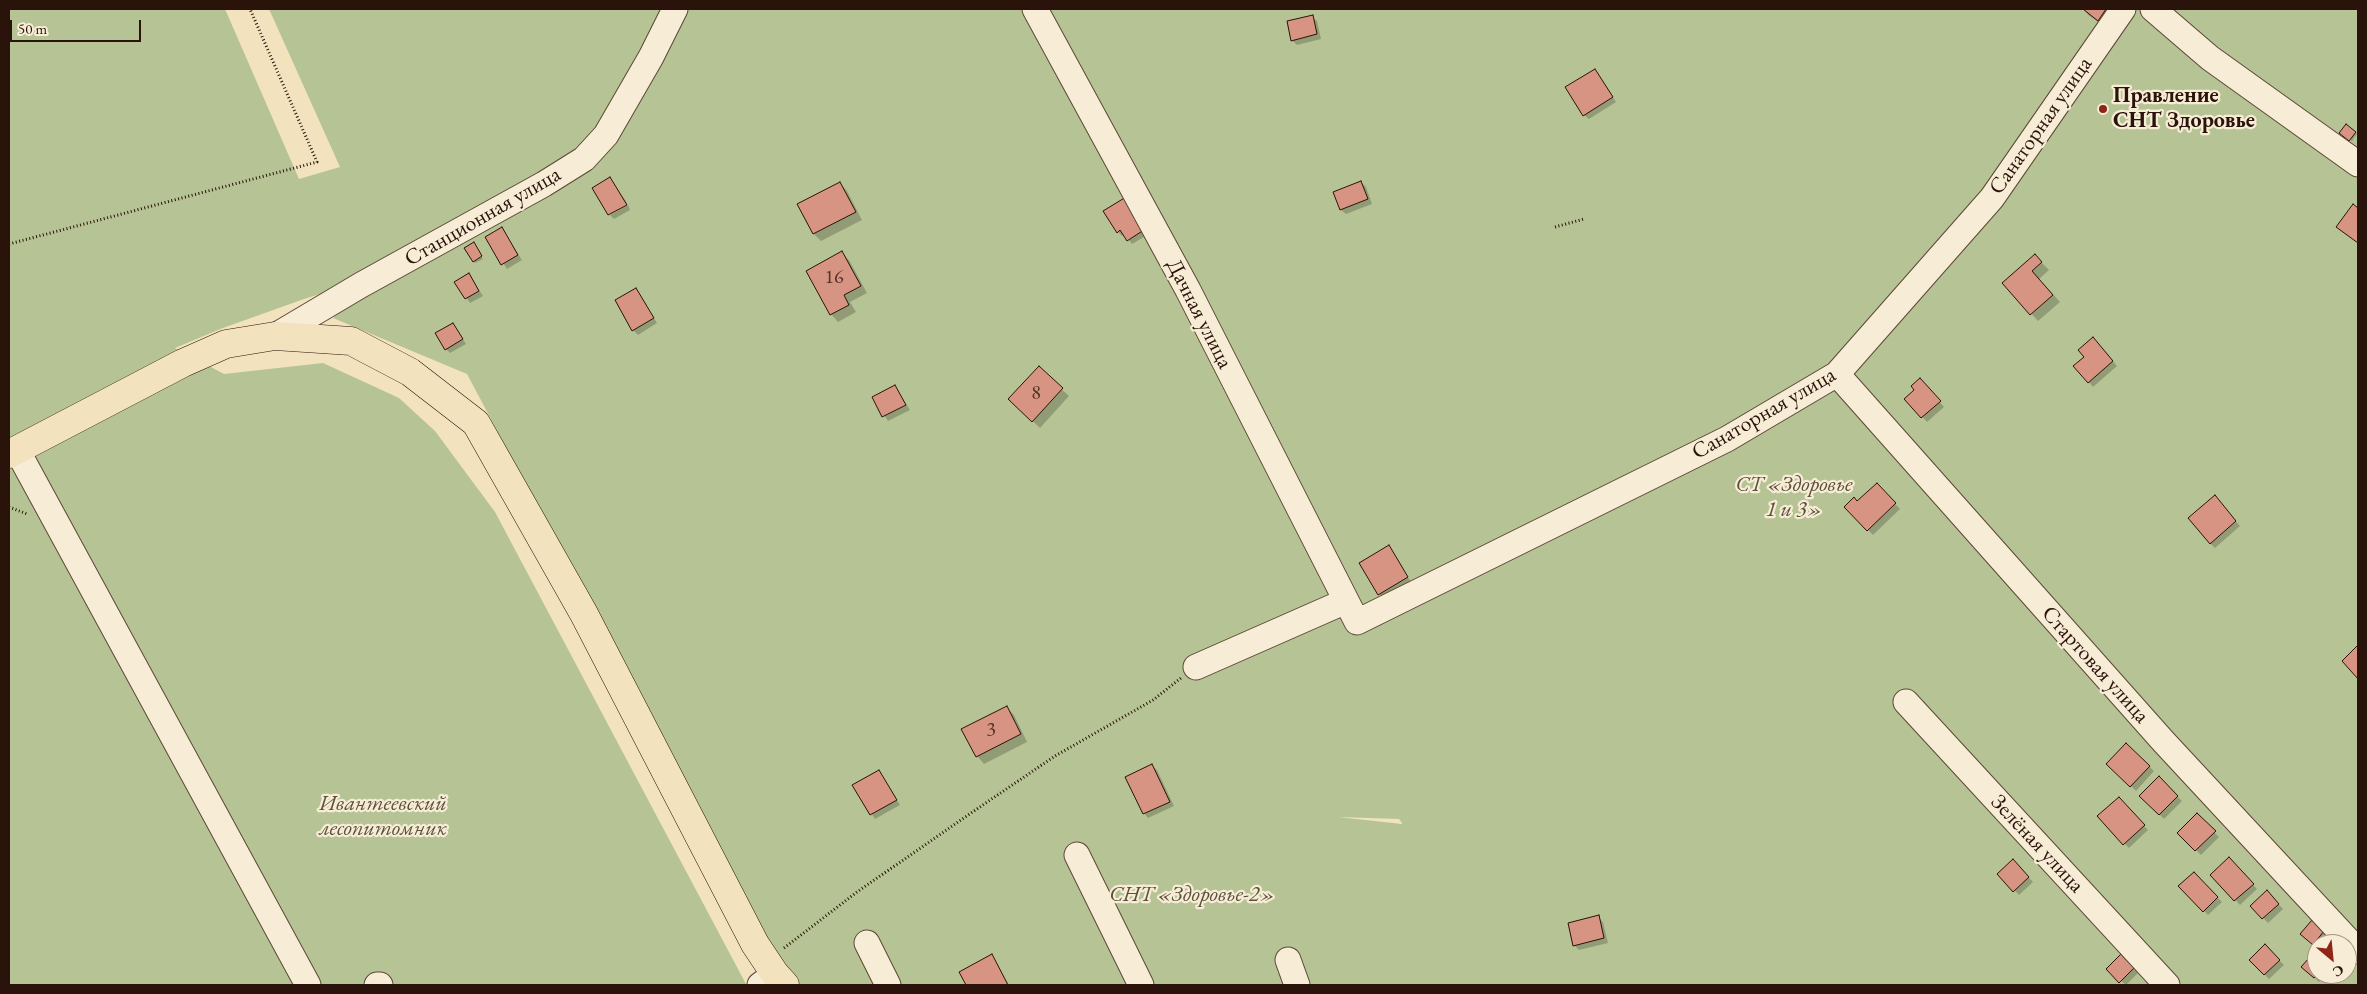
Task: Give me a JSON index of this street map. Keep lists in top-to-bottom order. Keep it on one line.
{"streets":{"street":["Санаторная улица","Станционная улица","Дачная улица","Стартовая улица","Зелёная улица"]},"crossings":[["Санаторная улица","Дачная улица"],["Санаторная улица","Стартовая улица"]],"parks":["СТ «Здоровье 1 и 3»","Ивантеевский лесопитомник","СНТ «Здоровье-2»"],"places":["Правление СНТ Здоровье"],"house_numbers":["16","8","3"],"scale_bar":"50 m","north":"bottom right"}
